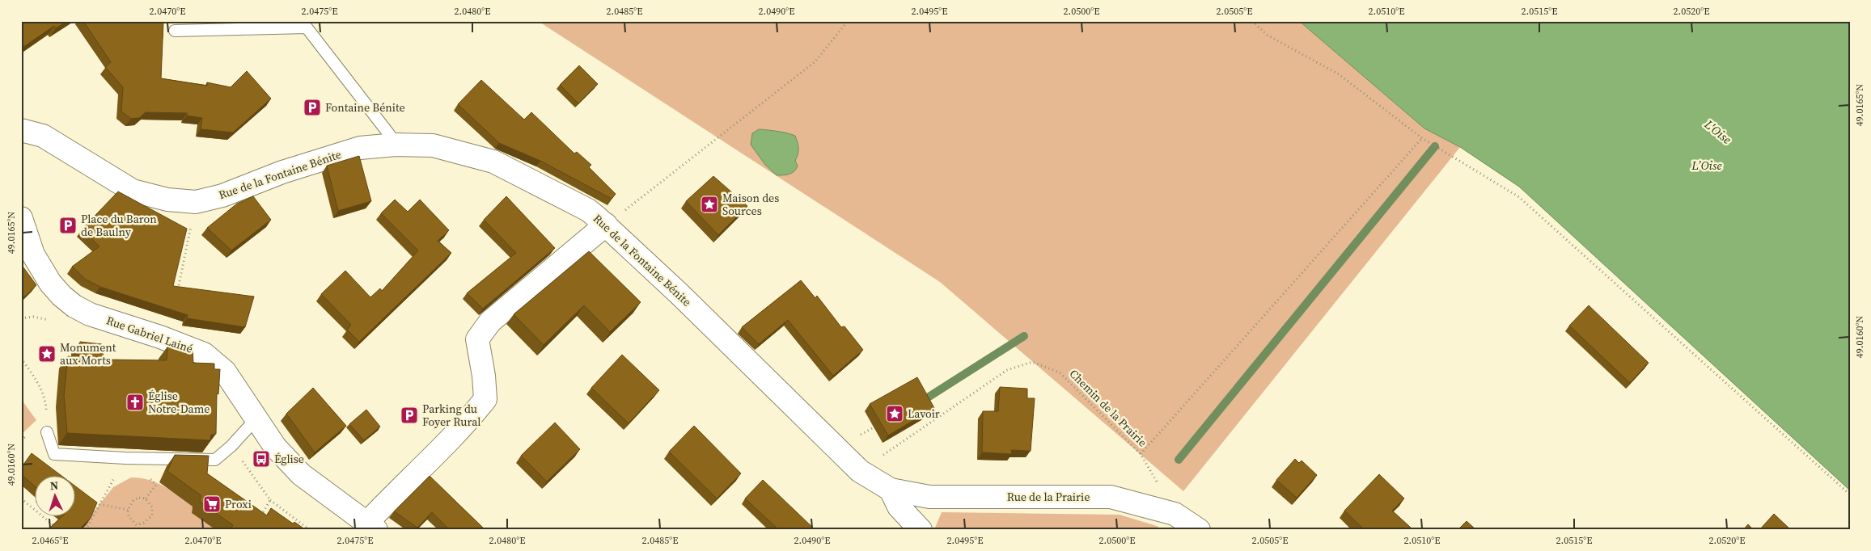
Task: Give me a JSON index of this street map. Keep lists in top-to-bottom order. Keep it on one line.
{"streets":{"street":["Rue de la Fontaine Bénite","Rue Gabriel Lainé","Rue de la Prairie"],"path":["Chemin de la Prairie"]},"crossings":[["Rue de la Fontaine Bénite","Chemin de la Prairie"],["Rue de la Fontaine Bénite","Rue de la Prairie"],["Chemin de la Prairie","Rue de la Prairie"]],"water":["L'Oise","L’Oise"],"places":{"parking":["Fontaine Bénite","Place du Baron de Baulny","Parking du Foyer Rural"],"place":["Maison des Sources","Monument aux Morts","Lavoir"],"church":["Église Notre-Dame"],"bus stop":["Église"],"supermarket":["Proxi"]},"north":"top","coordinates":["2.0470°E","2.0475°E","2.0480°E","2.0485°E","2.0490°E","2.0495°E","2.0500°E","2.0505°E","2.0510°E","2.0515°E","2.0520°E","49.0165°N","49.0160°N","2.0465°E"]}
